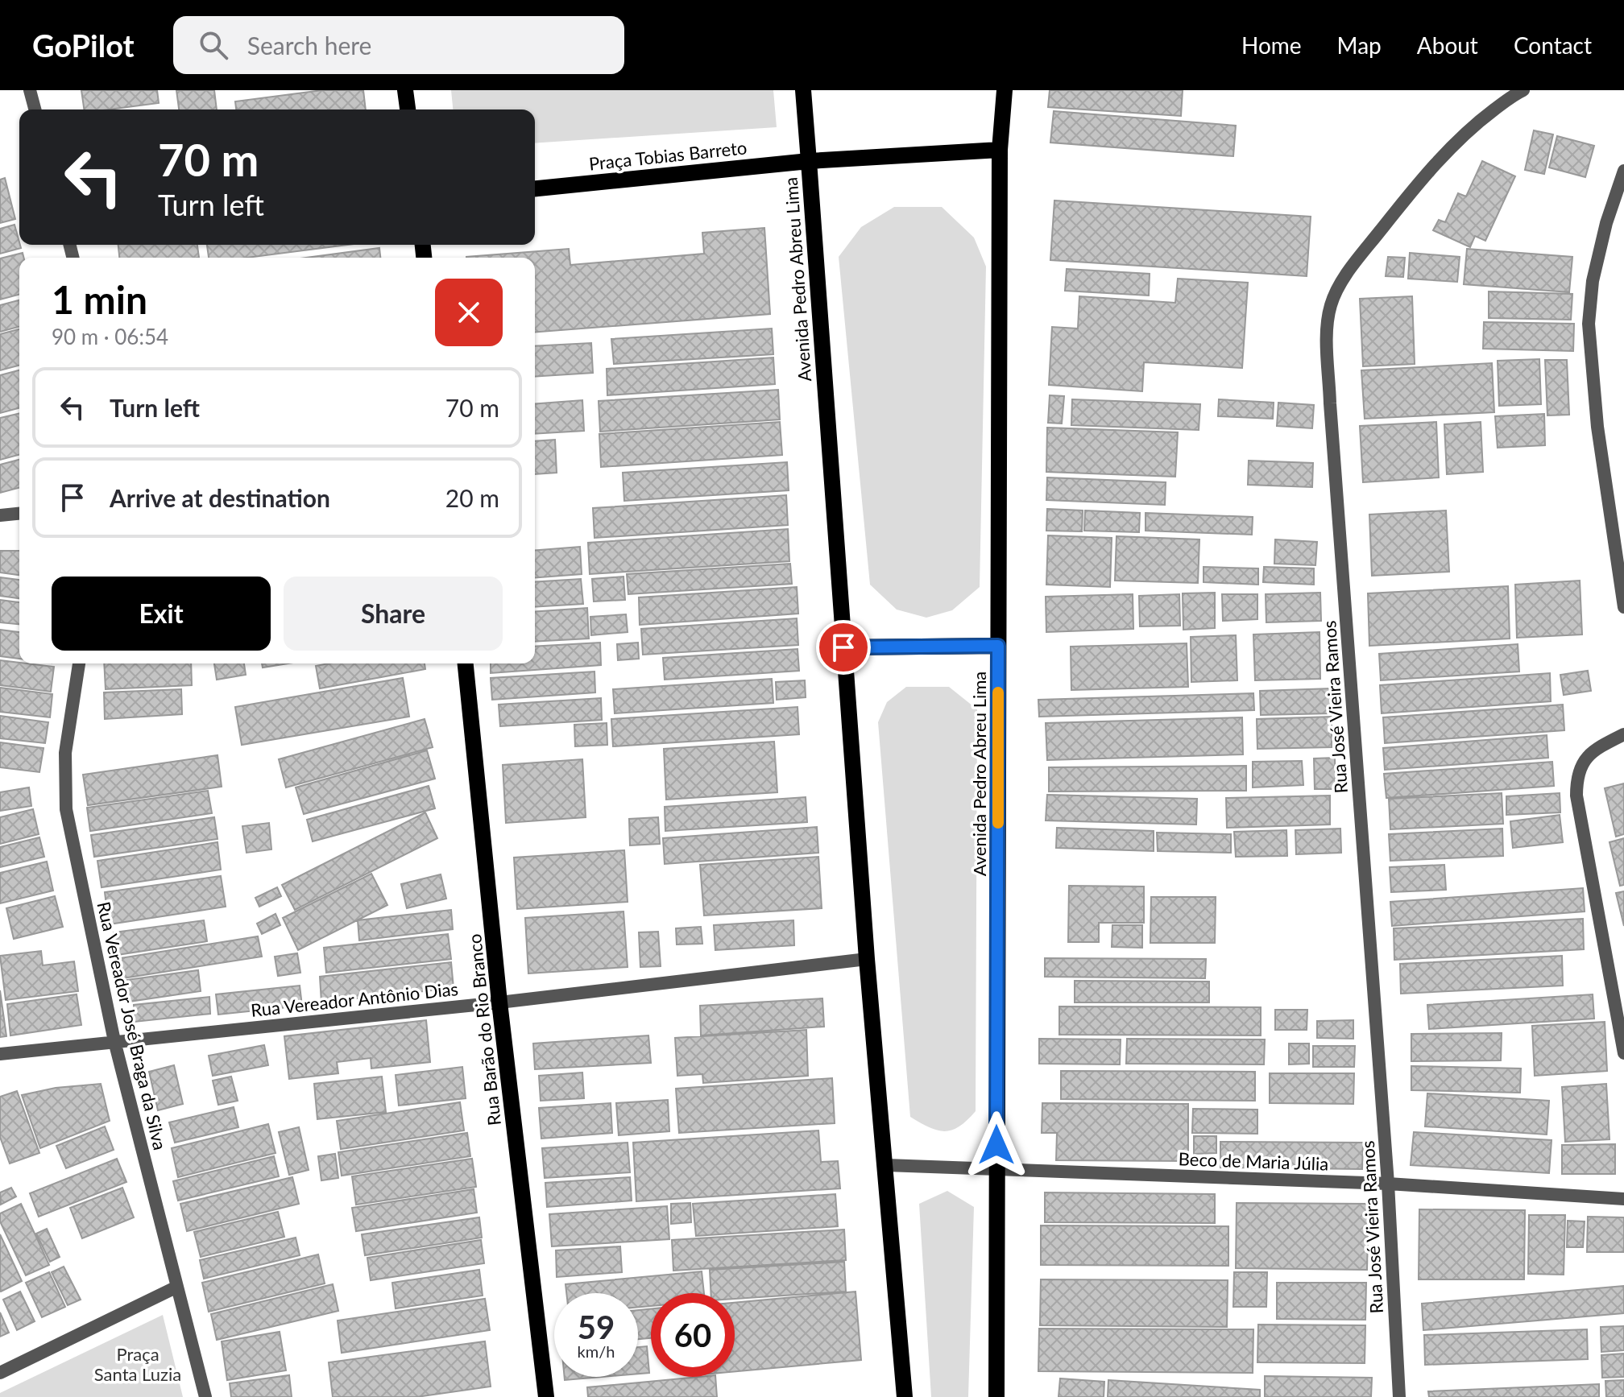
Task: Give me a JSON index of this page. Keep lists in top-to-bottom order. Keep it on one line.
{"streets":{"main road":["Praça Tobias Barreto","Avenida Pedro Abreu Lima","Rua Barão do Rio Branco"],"street":["Rua José Vieira Ramos","Rua Vereador Antônio Dias","Rua Vereador José Braga da Silva","Beco de Maria Júlia"]},"crossings":[["Praça Tobias Barreto","Avenida Pedro Abreu Lima"],["Avenida Pedro Abreu Lima","Rua Vereador Antônio Dias"],["Avenida Pedro Abreu Lima","Beco de Maria Júlia"],["Rua José Vieira Ramos","Beco de Maria Júlia"],["Rua Vereador Antônio Dias","Rua Vereador José Braga da Silva"],["Rua Vereador Antônio Dias","Rua Barão do Rio Branco"]],"parks":["Praça Santa Luzia"],"page":{"header":"GoPilot","search":"Search here","nav":["Home","Map","About","Contact"],"turn":["70 m","Turn left"],"heading":["1 min","90 m · 06:54"],"list":[{"name":"Turn left","value":"70 m"},{"name":"Arrive at destination","value":"20 m"}],"buttons":["Exit","Share"],"speed":"59 km/h","limit":"60"}}
